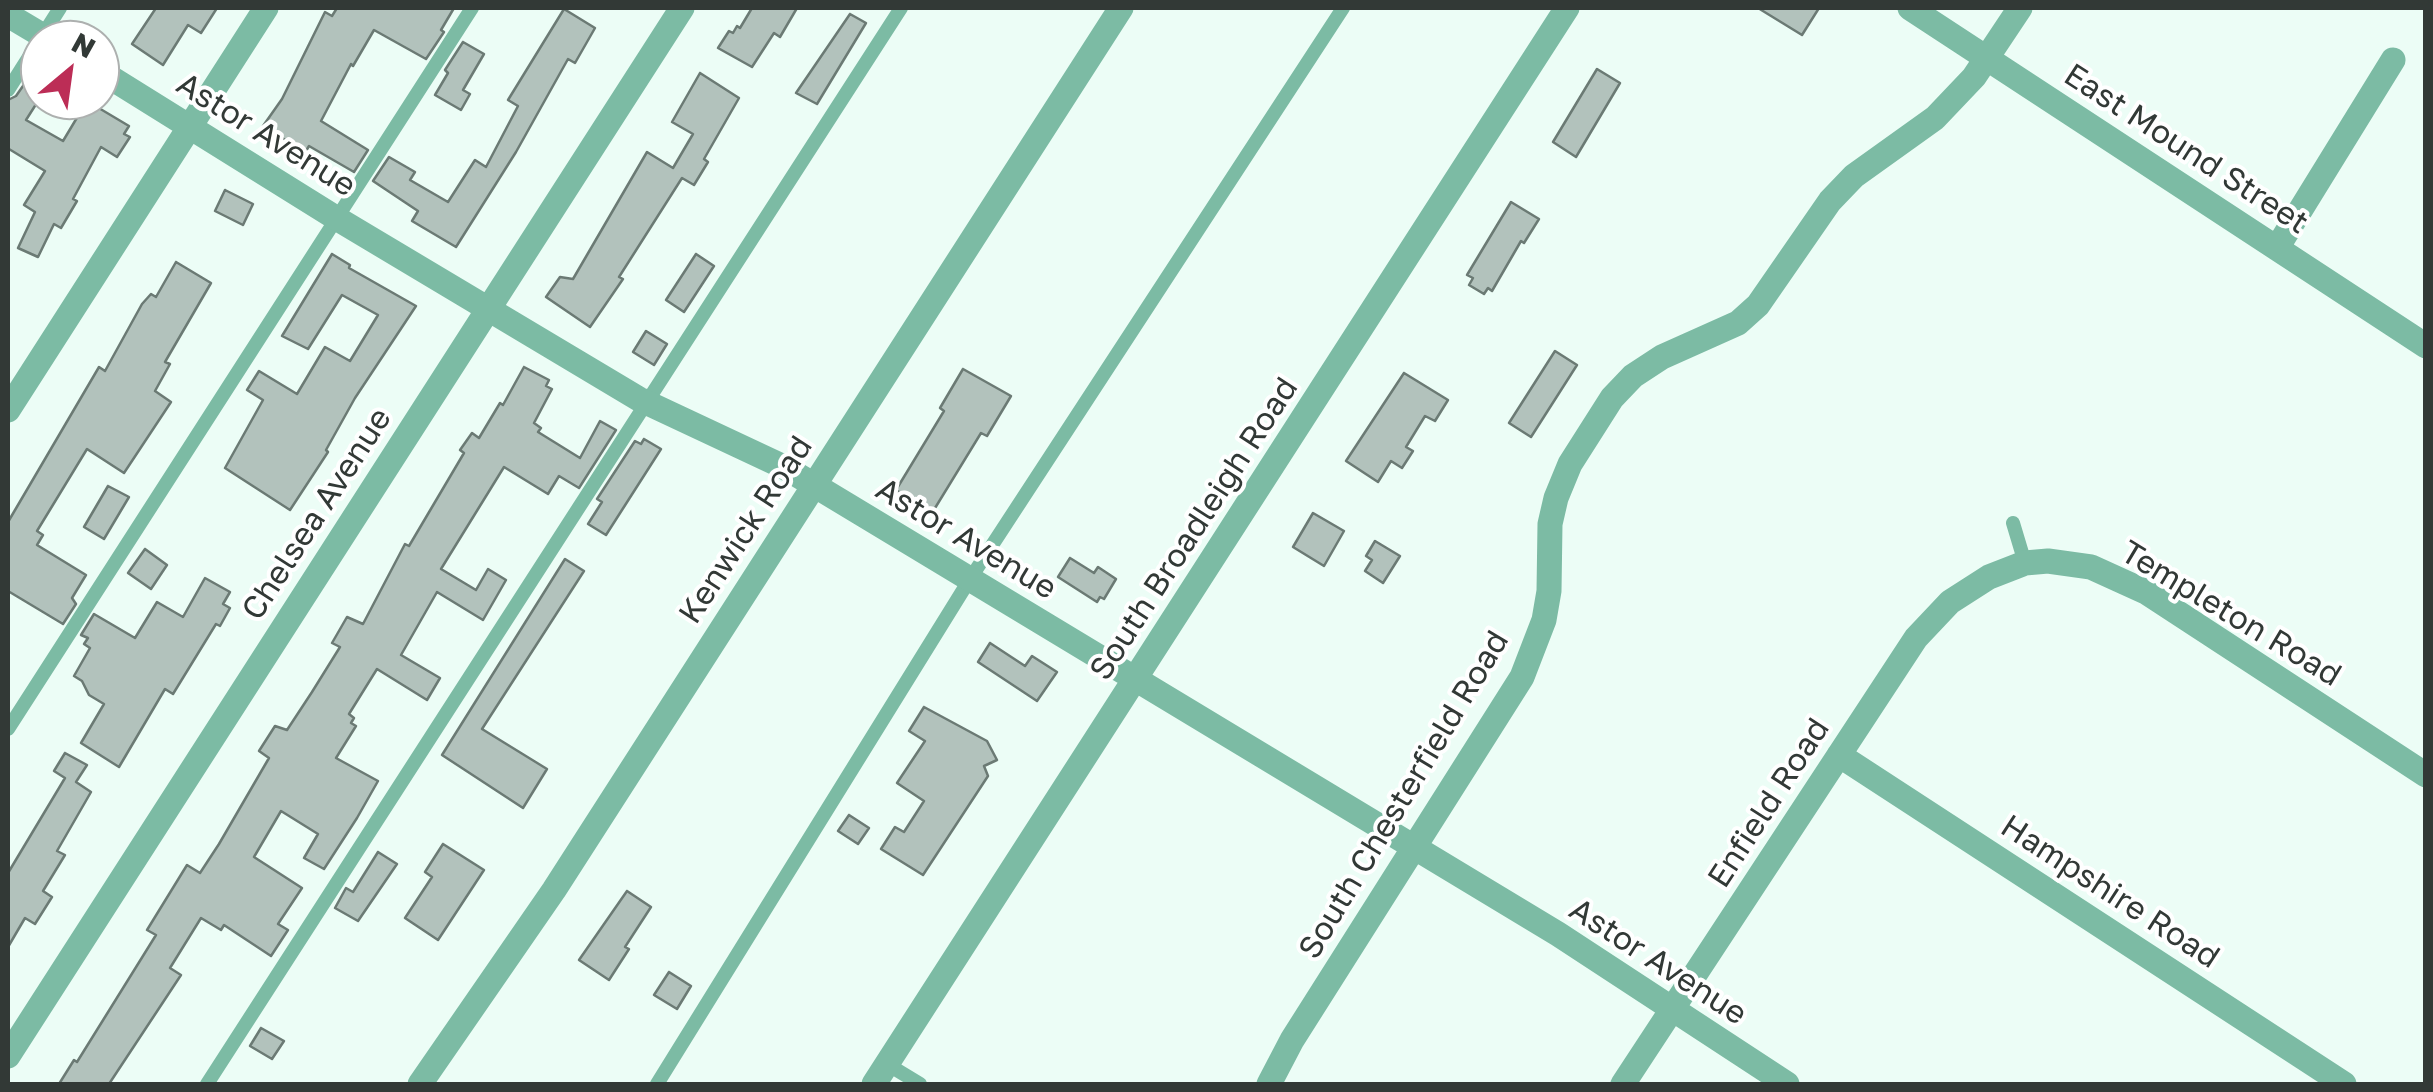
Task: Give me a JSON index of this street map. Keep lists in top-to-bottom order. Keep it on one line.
{"streets":{"street":["Astor Avenue","East Mound Street","Chelsea Avenue","South Broadleigh Road","Kenwick Road","Templeton Road","South Chesterfield Road","Enfield Road","Hampshire Road"]},"crossings":[["Astor Avenue","Chelsea Avenue"],["Astor Avenue","South Broadleigh Road"],["Astor Avenue","Kenwick Road"],["Astor Avenue","South Chesterfield Road"],["Astor Avenue","Enfield Road"],["East Mound Street","South Chesterfield Road"],["Templeton Road","Enfield Road"],["Enfield Road","Hampshire Road"]],"north":"top right"}
